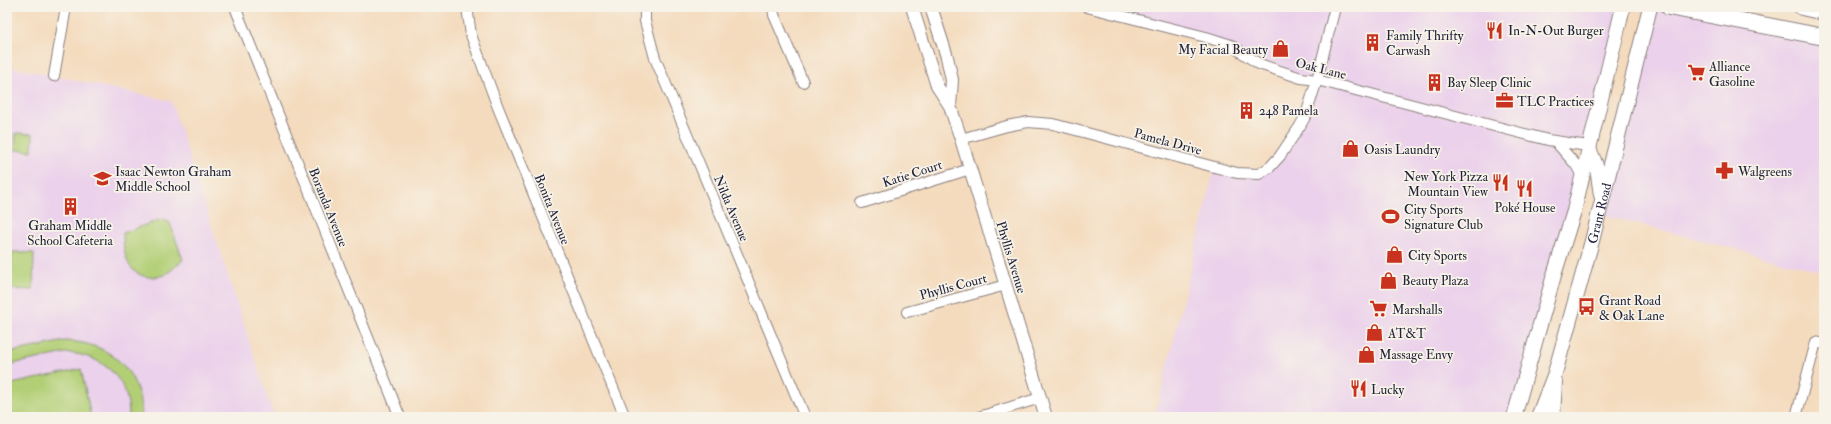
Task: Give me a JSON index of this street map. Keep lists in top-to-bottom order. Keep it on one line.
{"streets":{"main road":["Grant Road"],"street":["Oak Lane","Pamela Drive","Katie Court","Boranda Avenue","Nilda Avenue","Bonita Avenue","Phyllis Avenue","Phyllis Court"]},"crossings":[["Oak Lane","Pamela Drive"],["Oak Lane","Grant Road"],["Pamela Drive","Phyllis Avenue"],["Katie Court","Phyllis Avenue"],["Phyllis Avenue","Phyllis Court"]],"places":{"restaurant":["In-N-Out Burger","New York Pizza Mountain View","Poké House","Lucky"],"building":["Family Thrifty Carwash","Bay Sleep Clinic","248 Pamela","Graham Middle School Cafeteria"],"shop":["My Facial Beauty","Oasis Laundry","City Sports","Beauty Plaza","AT&T","Massage Envy"],"supermarket":["Alliance Gasoline","Marshalls"],"office":["TLC Practices"],"pharmacy":["Walgreens"],"school or university":["Isaac Newton Graham Middle School"],"sports":["City Sports Signature Club"],"bus stop":["Grant Road & Oak Lane"]}}
